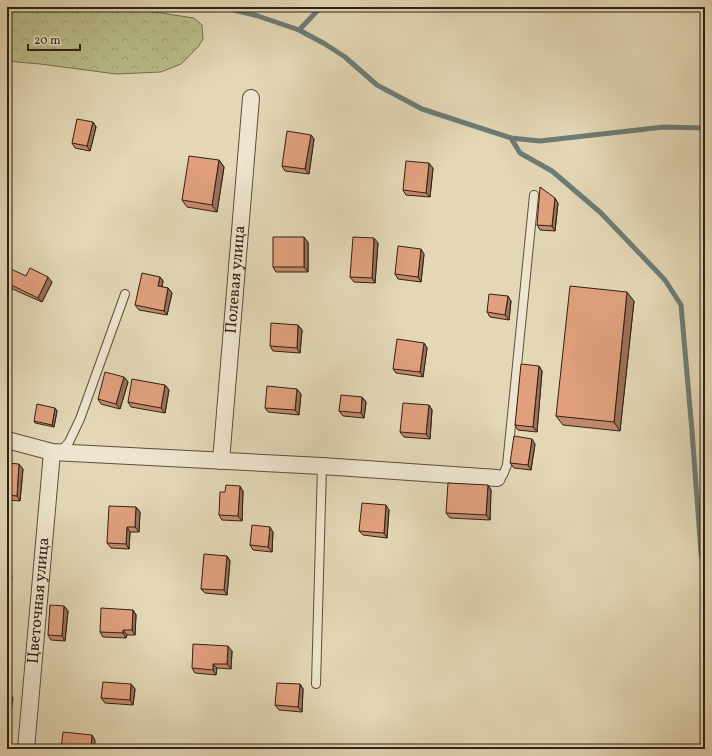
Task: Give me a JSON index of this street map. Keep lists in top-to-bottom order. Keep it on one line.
{"streets":{"street":["Полевая улица","Цветочная улица"]},"scale_bar":"20 m"}
